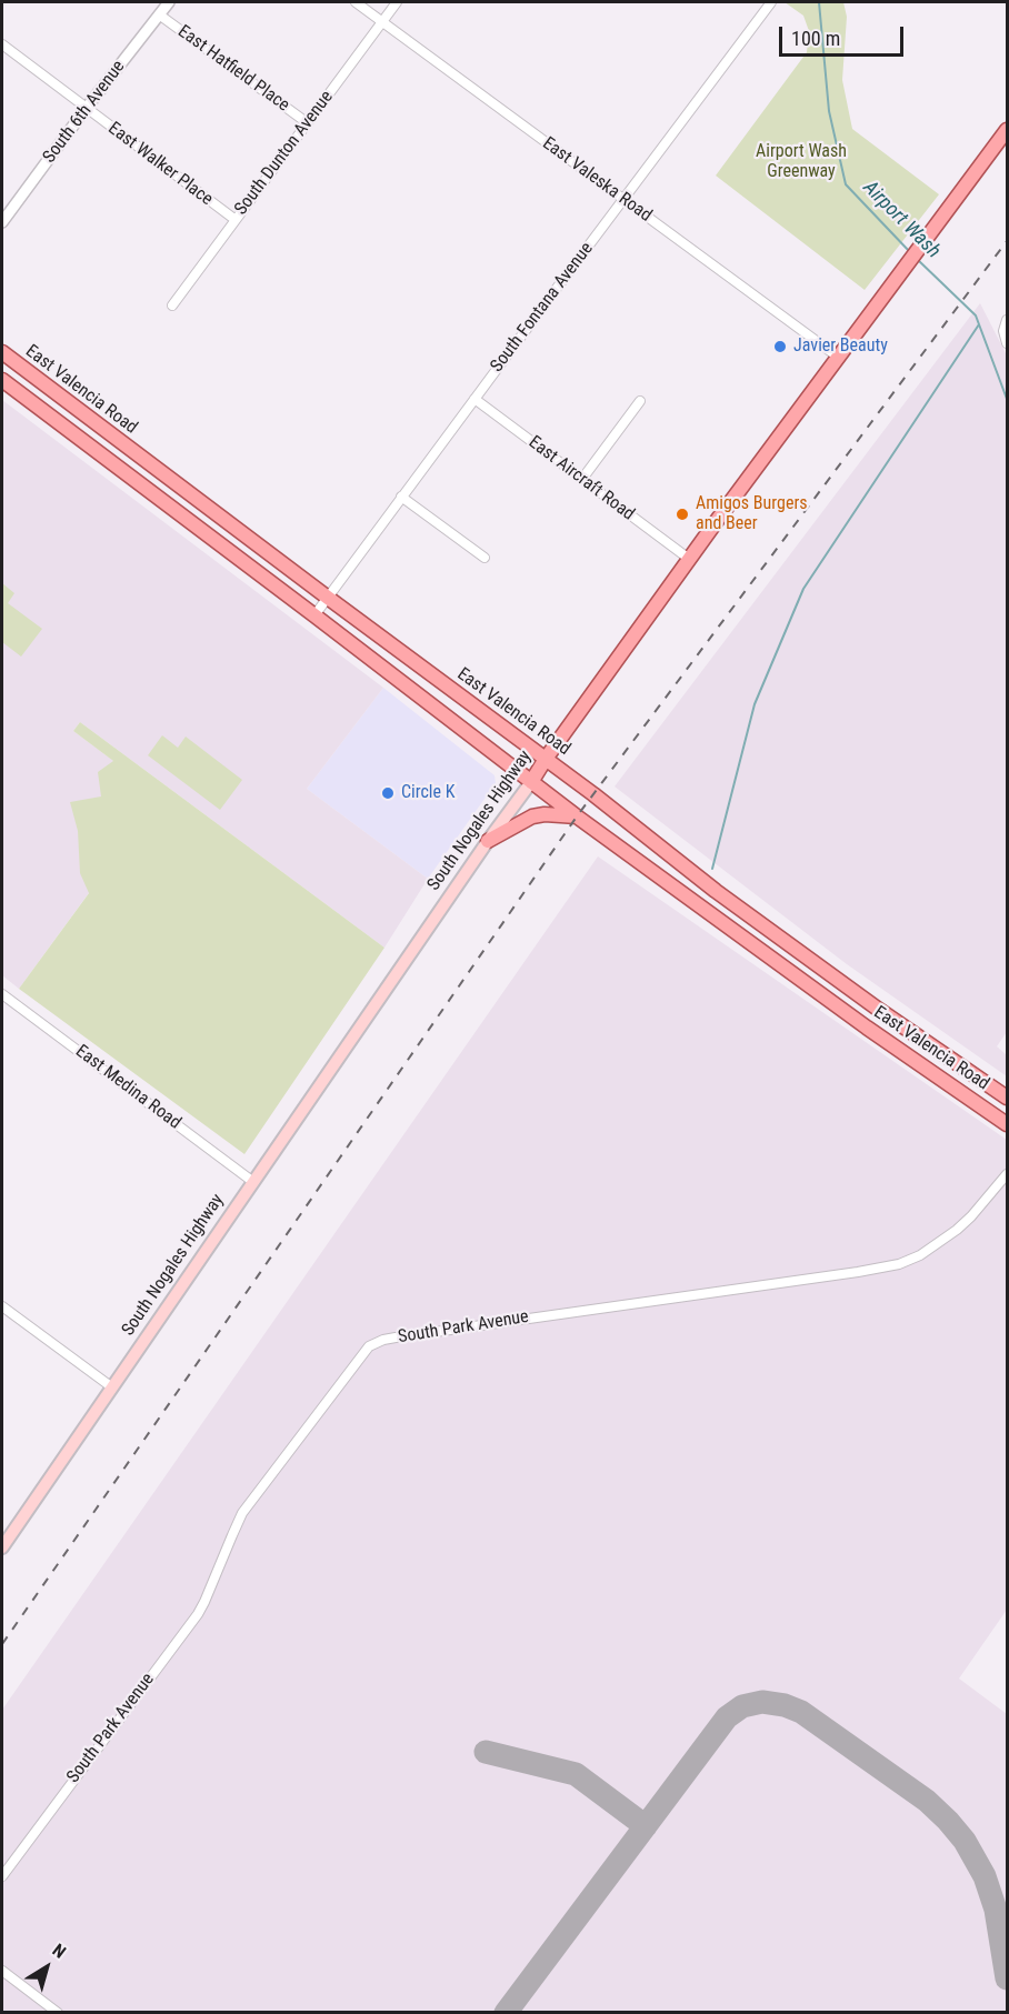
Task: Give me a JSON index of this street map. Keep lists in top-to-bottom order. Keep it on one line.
{"streets":{"main road":["East Valencia Road","South Nogales Highway"],"street":["East Hatfield Place","South 6th Avenue","South Dunton Avenue","East Walker Place","East Valeska Road","South Fontana Avenue","East Aircraft Road","East Medina Road","South Park Avenue"]},"crossings":[["East Hatfield Place","South 6th Avenue"],["East Hatfield Place","South Dunton Avenue"],["South 6th Avenue","East Walker Place"],["South Dunton Avenue","East Walker Place"],["South Dunton Avenue","East Valeska Road"],["East Valeska Road","South Fontana Avenue"],["East Valeska Road","South Nogales Highway"],["South Fontana Avenue","East Valencia Road"],["South Fontana Avenue","East Aircraft Road"],["East Valencia Road","South Nogales Highway"],["East Aircraft Road","South Nogales Highway"],["South Nogales Highway","East Medina Road"]],"water":["Airport Wash"],"parks":["Airport Wash Greenway"],"places":["Javier Beauty","Amigos Burgers and Beer","Circle K"],"scale_bar":"100 m","north":"top right"}
